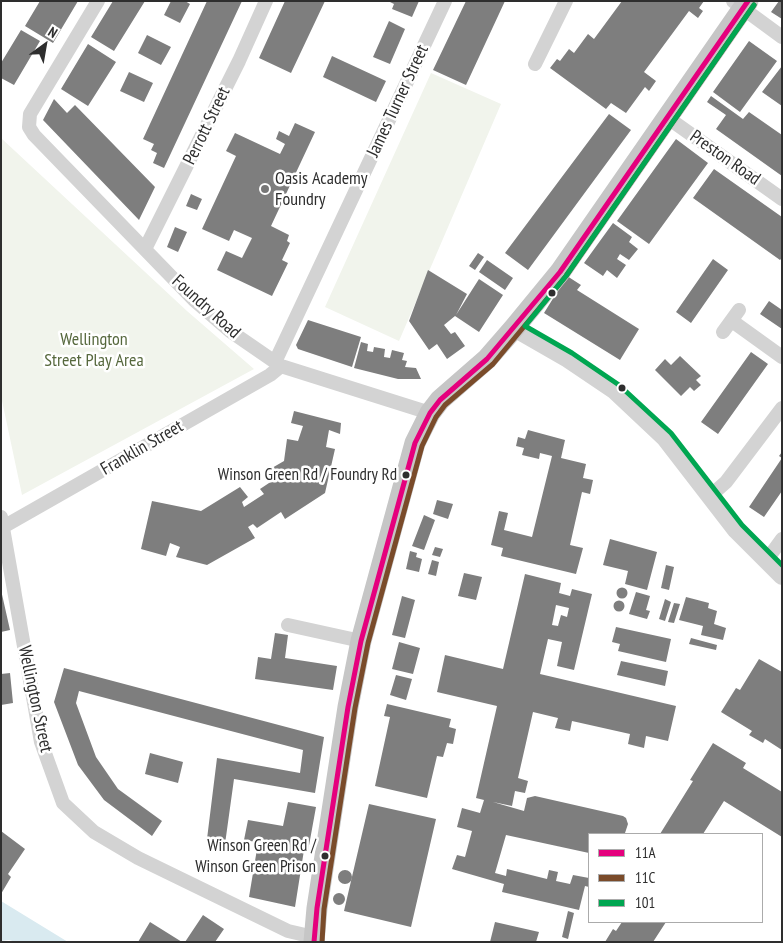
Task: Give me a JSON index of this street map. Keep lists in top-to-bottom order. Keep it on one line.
{"streets":{"street":["James Turner Street","Perrott Street","Preston Road","Foundry Road","Franklin Street","Wellington Street"]},"crossings":[["James Turner Street","Foundry Road"],["James Turner Street","Franklin Street"],["Perrott Street","Foundry Road"],["Foundry Road","Franklin Street"],["Franklin Street","Wellington Street"]],"parks":["Wellington Street Play Area"],"places":["Oasis Academy Foundry","Winson Green Rd / Foundry Rd","Winson Green Rd / Winson Green Prison"],"lines":["transit line 11A","transit line 11C","transit line 101"],"legend":["11A","11C","101"],"north":"top right"}
